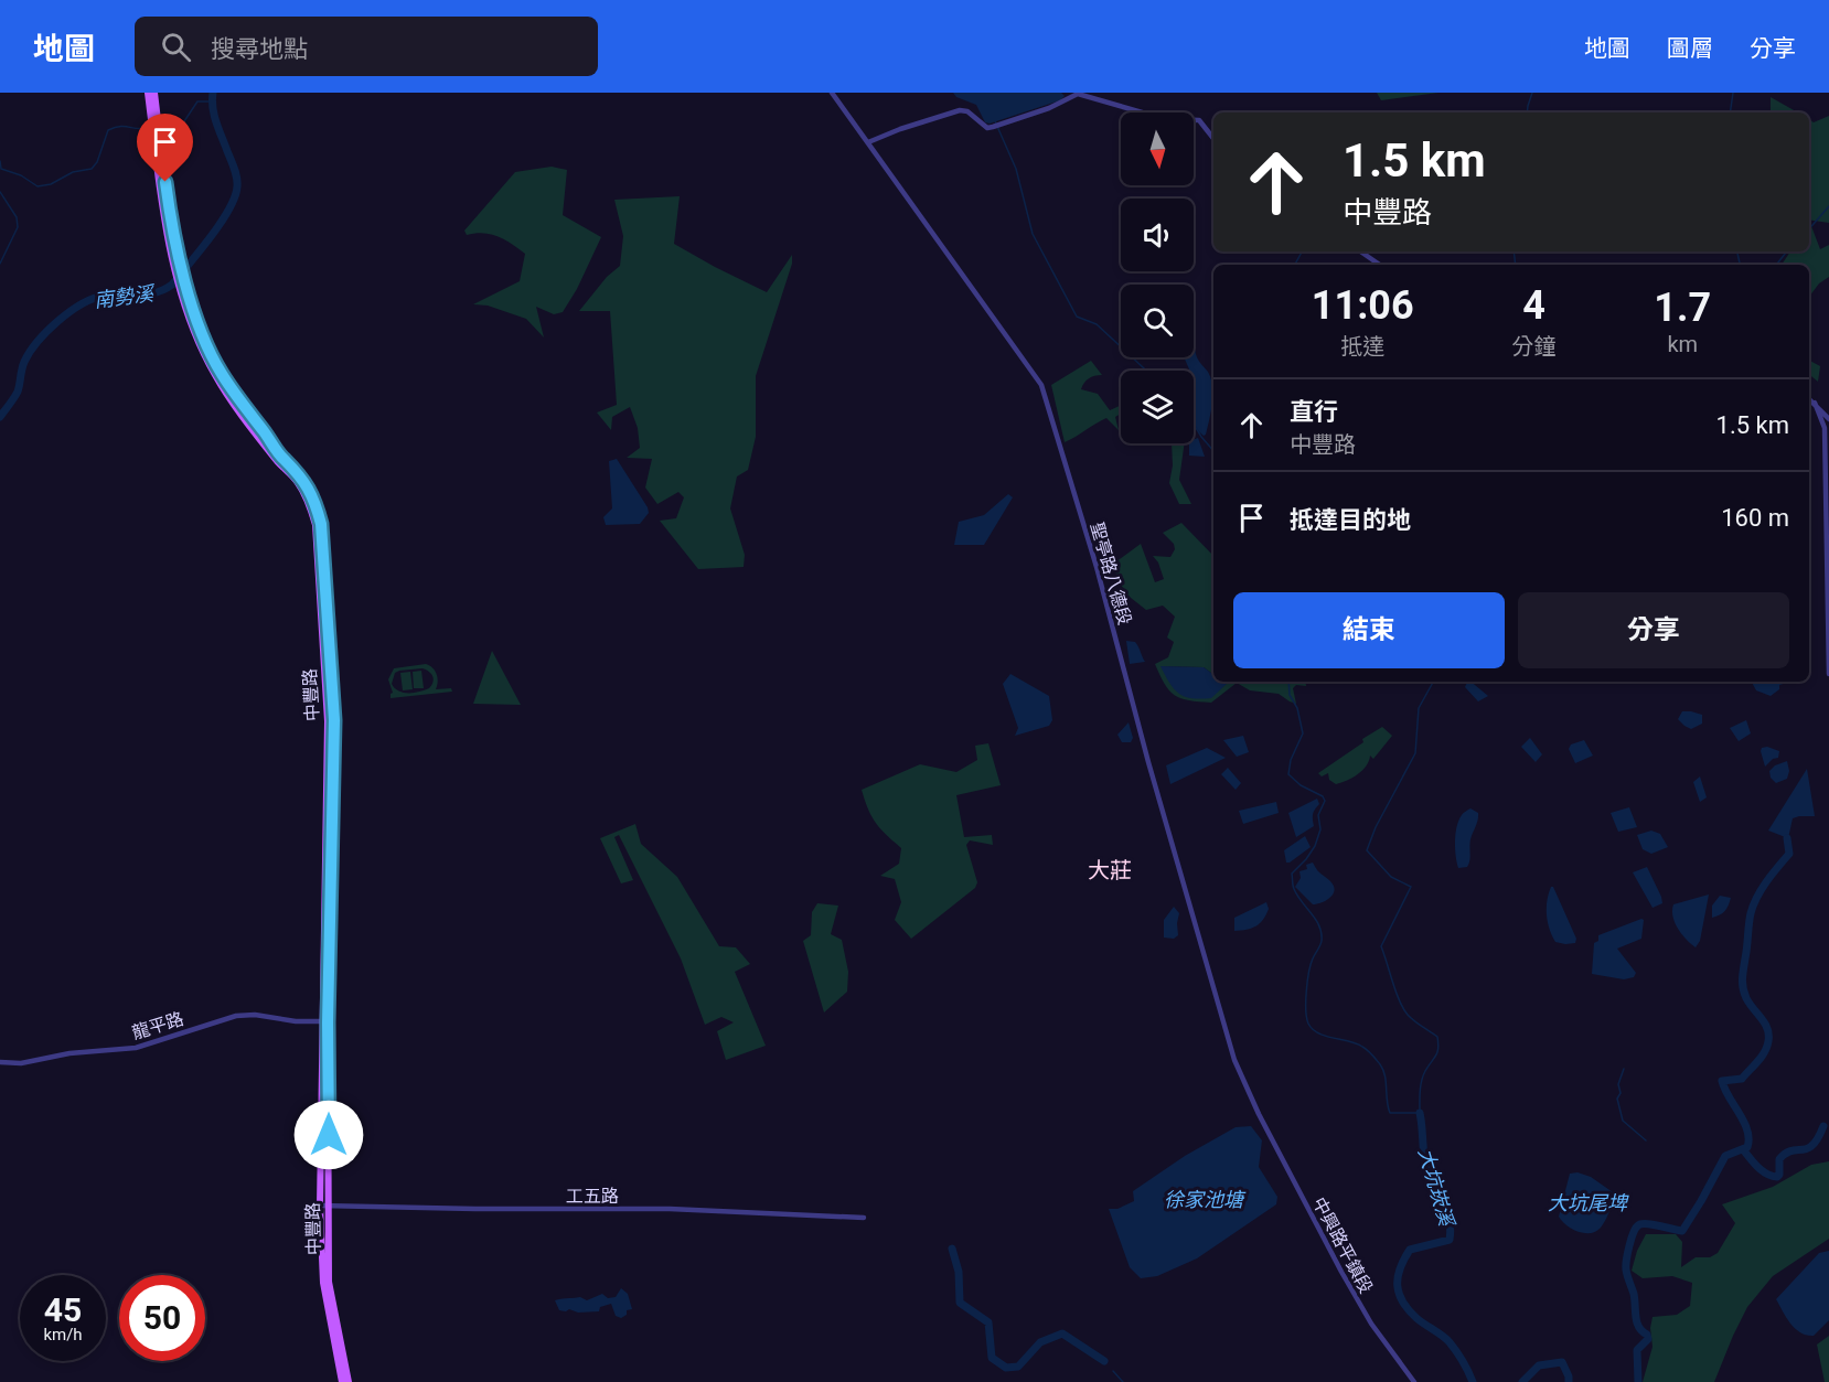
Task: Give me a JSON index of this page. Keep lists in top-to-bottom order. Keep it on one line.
{"streets":{"main road":["中豐路"],"street":["聖亭路八德段","龍平路","工五路","中興路平鎮段"]},"crossings":[["聖亭路八德段","中興路平鎮段"],["中豐路","龍平路"],["中豐路","工五路"]],"districts":["大莊"],"water":["南勢溪","大坑崁溪","徐家池塘","大坑尾埤"],"north":"bottom","page":{"header":"地圖","search":"搜尋地點","nav":["地圖","圖層","分享"],"turn":["1.5 km","中豐路"],"eta":["11:06","抵達","4","分鐘","1.7","km"],"list":[{"name":"直行","note":"中豐路","value":"1.5 km"},{"name":"抵達目的地","value":"160 m"}],"buttons":["結束","分享"],"speed":"45 km/h","limit":"50"}}
